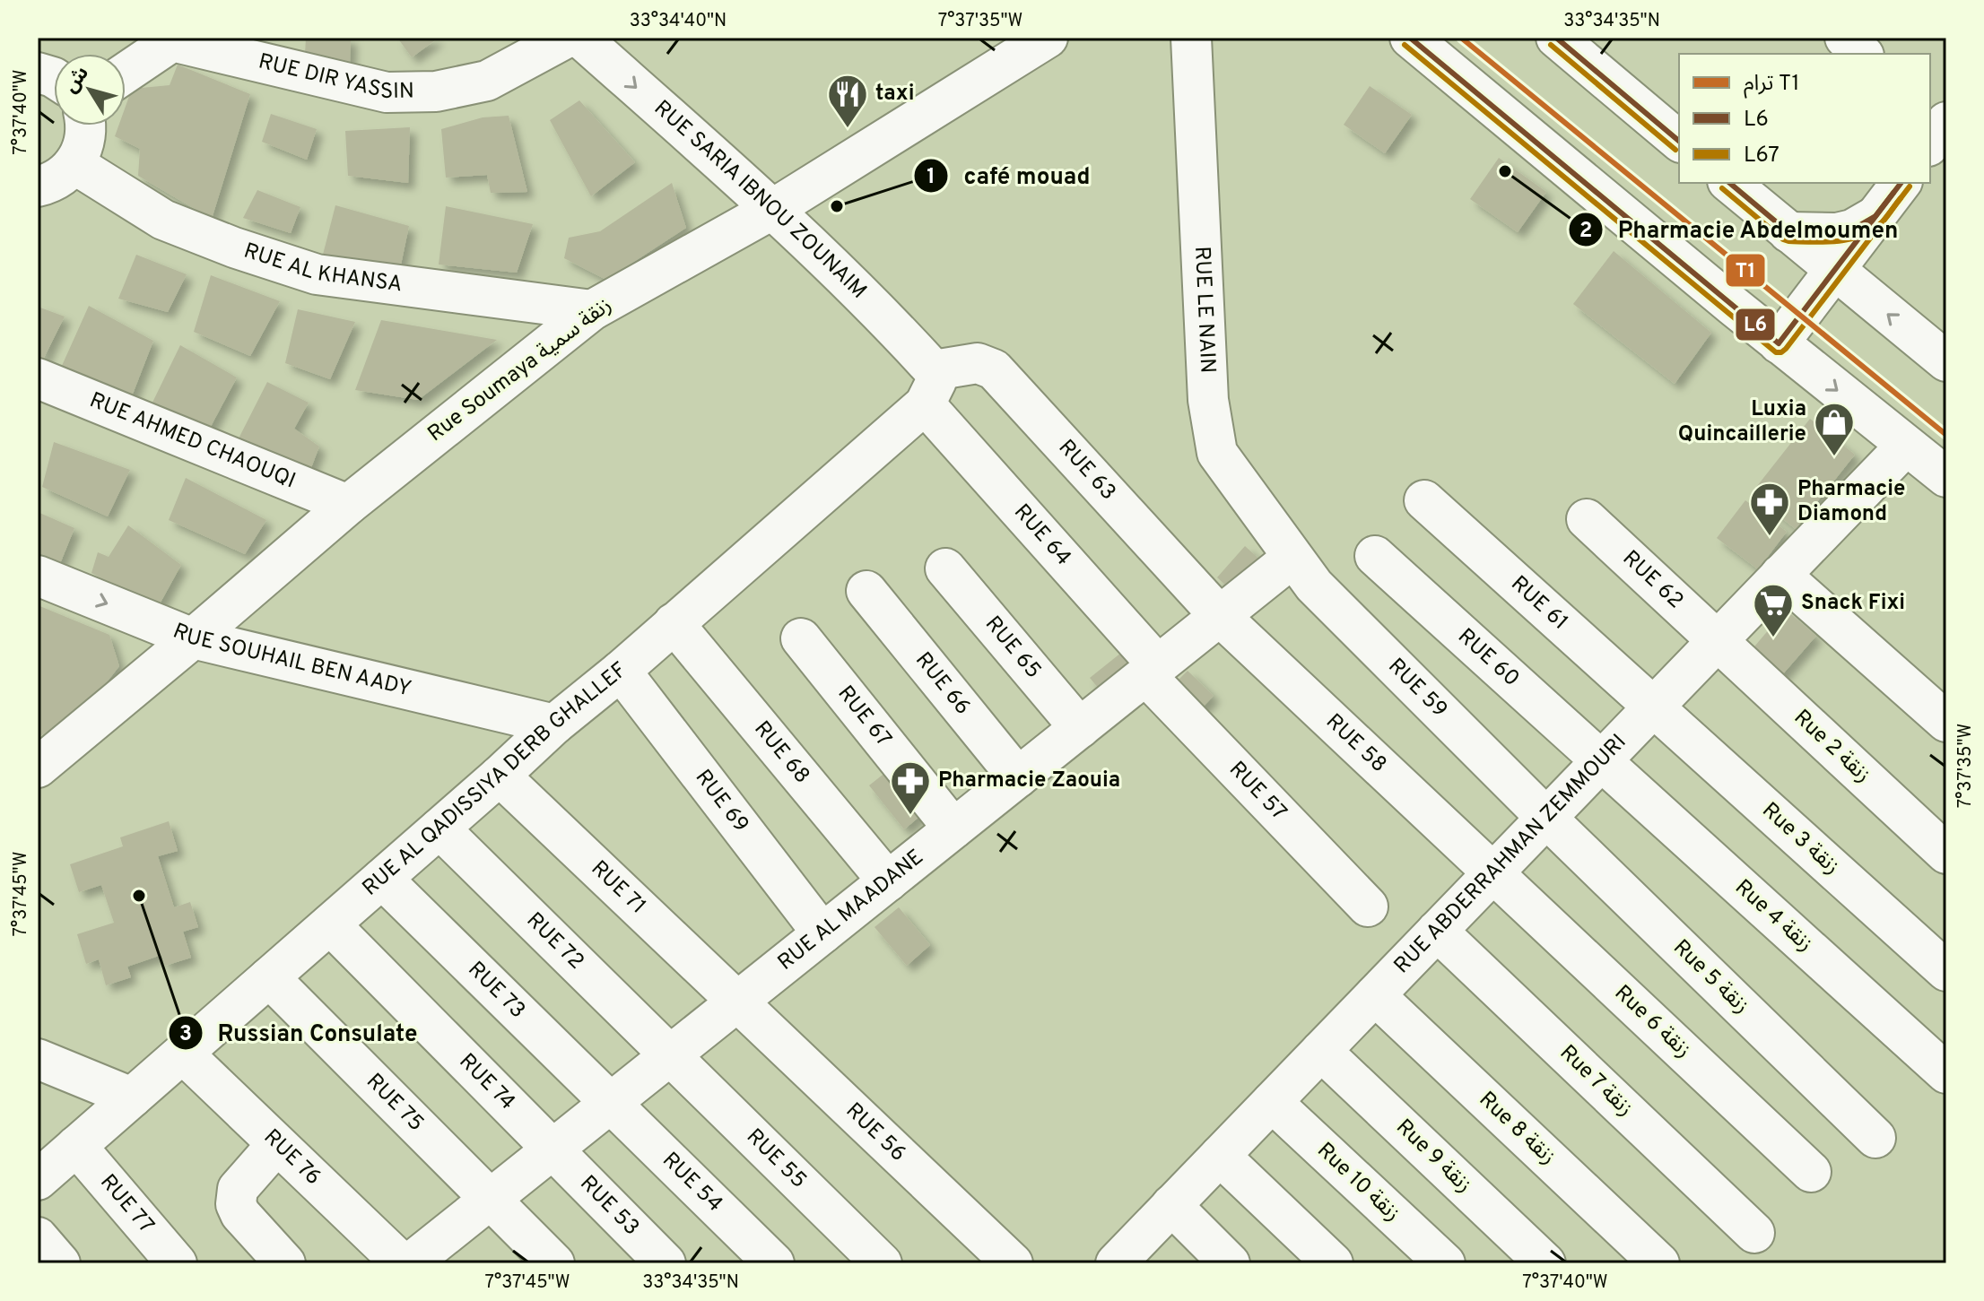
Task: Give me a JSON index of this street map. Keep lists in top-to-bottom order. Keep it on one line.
{"streets":{"street":["RUE DIR YASSIN","RUE SARIA IBNOU ZOUNAIM","RUE AL KHANSA","RUE LE NAIN","Rue Soumaya زنقة سمية","RUE AHMED CHAOUQI","RUE 63","RUE 64","RUE 62","RUE 61","RUE 65","RUE 60","RUE SOUHAIL BEN AADY","RUE 66","RUE 59","RUE 67","RUE 58","Rue 2 زنقة","RUE 68","RUE AL QADISSIYA DERB GHALLEF","RUE 57","RUE 69","Rue 3 زنقة","RUE ABDERRAHMAN ZEMMOURI","RUE 71","RUE AL MAADANE","Rue 4 زنقة","RUE 72","Rue 5 زنقة","RUE 73","Rue 6 زنقة","Rue 7 زنقة","RUE 74","RUE 75","Rue 8 زنقة","RUE 56","Rue 9 زنقة","RUE 76","RUE 55","RUE 54","Rue 10 زنقة","RUE 77","RUE 53"]},"crossings":[["RUE SARIA IBNOU ZOUNAIM","Rue Soumaya زنقة سمية"],["RUE SARIA IBNOU ZOUNAIM","RUE 63"],["RUE SARIA IBNOU ZOUNAIM","RUE 64"],["RUE SARIA IBNOU ZOUNAIM","RUE AL QADISSIYA DERB GHALLEF"],["RUE AL KHANSA","Rue Soumaya زنقة سمية"],["RUE LE NAIN","RUE 59"],["RUE LE NAIN","RUE AL MAADANE"],["Rue Soumaya زنقة سمية","RUE AHMED CHAOUQI"],["Rue Soumaya زنقة سمية","RUE SOUHAIL BEN AADY"],["RUE 63","RUE 64"],["RUE 63","RUE 58"],["RUE 63","RUE AL QADISSIYA DERB GHALLEF"],["RUE 63","RUE AL MAADANE"],["RUE 64","RUE AL QADISSIYA DERB GHALLEF"],["RUE 64","RUE 57"],["RUE 64","RUE AL MAADANE"],["RUE 62","Rue 2 زنقة"],["RUE 62","RUE ABDERRAHMAN ZEMMOURI"],["RUE 61","Rue 3 زنقة"],["RUE 61","RUE ABDERRAHMAN ZEMMOURI"],["RUE 65","RUE AL MAADANE"],["RUE 60","RUE ABDERRAHMAN ZEMMOURI"],["RUE 60","Rue 4 زنقة"],["RUE SOUHAIL BEN AADY","RUE AL QADISSIYA DERB GHALLEF"],["RUE 66","RUE AL MAADANE"],["RUE 59","RUE ABDERRAHMAN ZEMMOURI"],["RUE 59","RUE AL MAADANE"],["RUE 59","Rue 5 زنقة"],["RUE 67","RUE AL MAADANE"],["RUE 58","RUE ABDERRAHMAN ZEMMOURI"],["RUE 58","RUE AL MAADANE"],["RUE 58","Rue 6 زنقة"],["Rue 2 زنقة","RUE ABDERRAHMAN ZEMMOURI"],["RUE 68","RUE AL QADISSIYA DERB GHALLEF"],["RUE 68","RUE AL MAADANE"],["RUE AL QADISSIYA DERB GHALLEF","RUE 69"],["RUE AL QADISSIYA DERB GHALLEF","RUE 71"],["RUE AL QADISSIYA DERB GHALLEF","RUE 72"],["RUE AL QADISSIYA DERB GHALLEF","RUE 73"],["RUE AL QADISSIYA DERB GHALLEF","RUE 74"],["RUE AL QADISSIYA DERB GHALLEF","RUE 75"],["RUE AL QADISSIYA DERB GHALLEF","RUE 76"],["RUE AL QADISSIYA DERB GHALLEF","RUE 77"],["RUE 57","RUE AL MAADANE"],["RUE 69","RUE AL MAADANE"],["Rue 3 زنقة","RUE ABDERRAHMAN ZEMMOURI"],["RUE ABDERRAHMAN ZEMMOURI","Rue 4 زنقة"],["RUE ABDERRAHMAN ZEMMOURI","Rue 5 زنقة"],["RUE ABDERRAHMAN ZEMMOURI","Rue 6 زنقة"],["RUE ABDERRAHMAN ZEMMOURI","Rue 7 زنقة"],["RUE ABDERRAHMAN ZEMMOURI","Rue 8 زنقة"],["RUE ABDERRAHMAN ZEMMOURI","Rue 9 زنقة"],["RUE ABDERRAHMAN ZEMMOURI","Rue 10 زنقة"],["RUE 71","RUE AL MAADANE"],["RUE 71","RUE 56"],["RUE AL MAADANE","RUE 72"],["RUE AL MAADANE","RUE 73"],["RUE AL MAADANE","RUE 74"],["RUE AL MAADANE","RUE 75"],["RUE AL MAADANE","RUE 56"],["RUE AL MAADANE","RUE 55"],["RUE AL MAADANE","RUE 54"],["RUE AL MAADANE","RUE 53"],["RUE 72","RUE 55"],["RUE 73","RUE 54"],["RUE 74","RUE 53"]],"one_way":["RUE SARIA IBNOU ZOUNAIM"],"places":{"restaurant":["taxi"],"other":["Pharmacie Abdelmoumen","café mouad","Russian Consulate"],"shop":["Luxia Quincaillerie"],"pharmacy":["Pharmacie Diamond","Pharmacie Zaouia"],"supermarket":["Snack Fixi"]},"lines":["tram line T1","transit line L6","transit line L67"],"legend":["ترام T1","L6","L67"],"north":"top left","coordinates":["33°34'40\"N","7°37'35\"W","33°34'35\"N","7°37'40\"W","7°37'45\"W"]}
